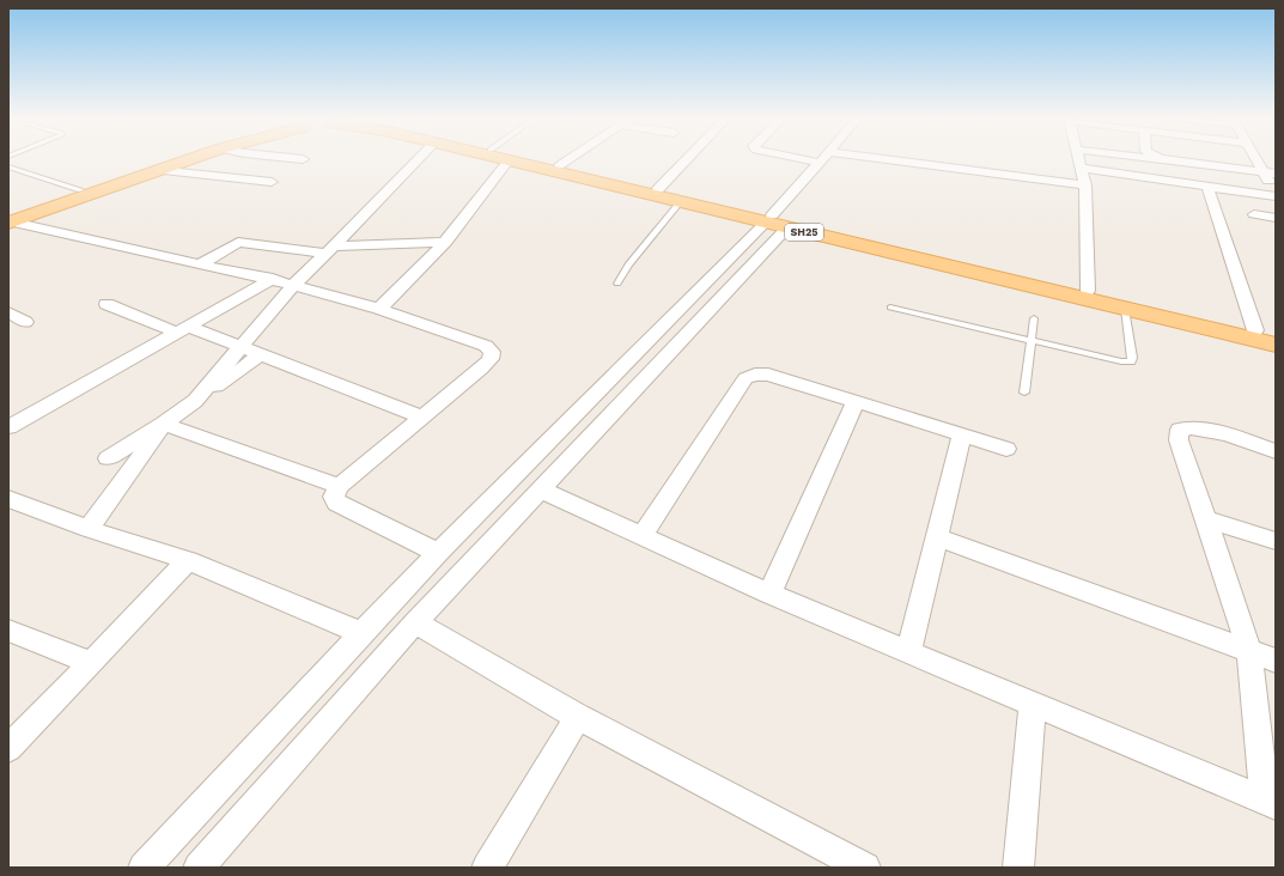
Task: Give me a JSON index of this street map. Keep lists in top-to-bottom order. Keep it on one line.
{"streets":{"main road":["SH25"]}}
